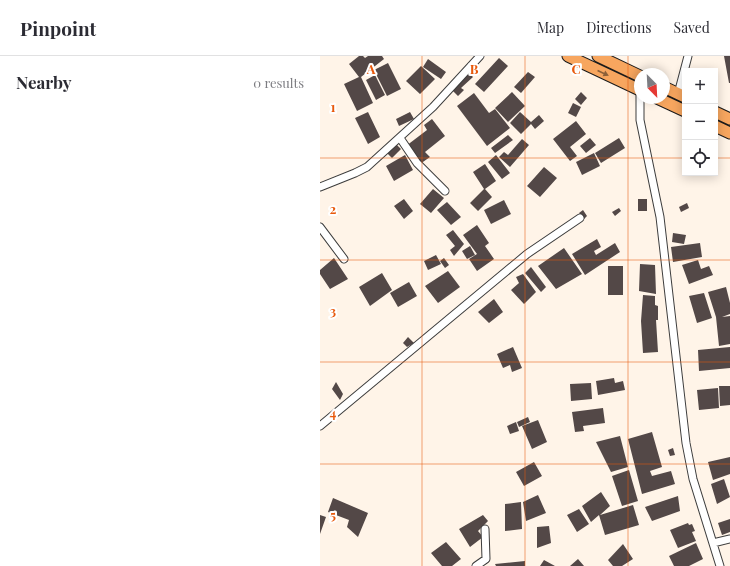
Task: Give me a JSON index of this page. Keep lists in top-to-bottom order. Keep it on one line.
{"north":"bottom right","page":{"header":"Pinpoint","nav":["Map","Directions","Saved"],"heading":["Nearby","0 results"],"map_buttons":["+","−"]},"grid":{"columns":["A","B","C"],"rows":["1","2","3","4","5"]}}
